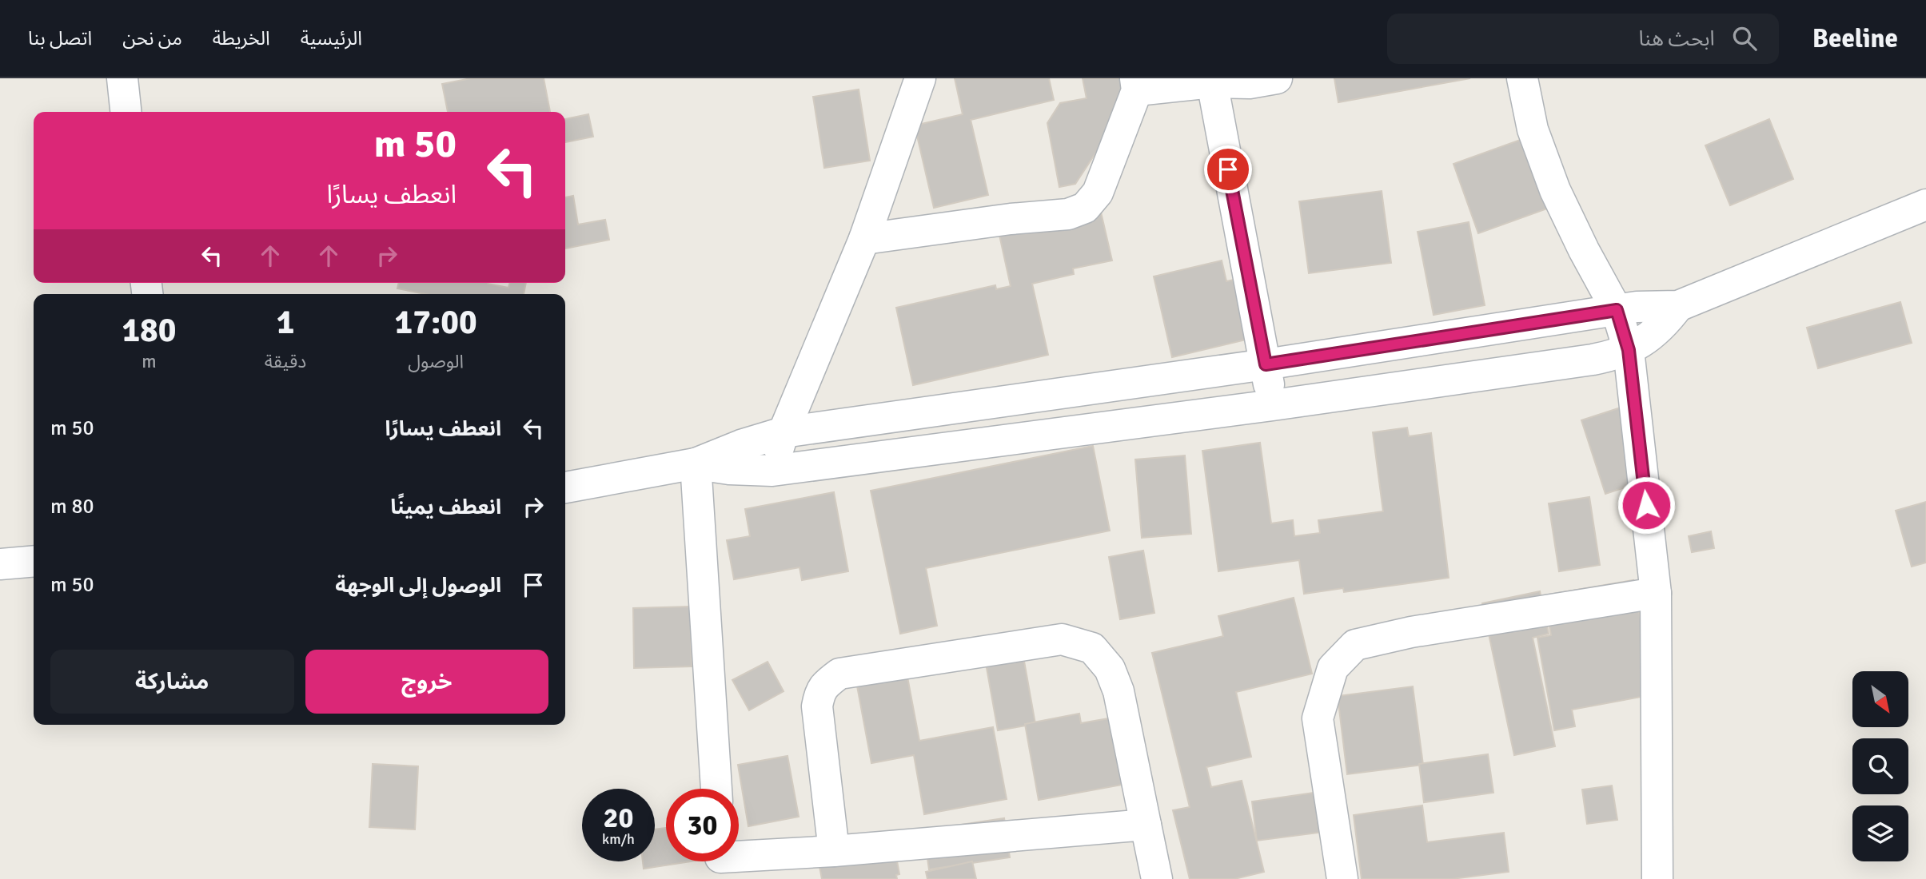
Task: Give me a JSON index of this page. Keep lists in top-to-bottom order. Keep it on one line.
{"north":"bottom right","page":{"header":"Beeline","search":"ابحث هنا","nav":["الرئيسية","الخريطة","من نحن","اتصل بنا"],"turn":["50 m","انعطف يسارًا"],"eta":["17:00","الوصول","1","دقيقة","180","m"],"list":[{"name":"انعطف يسارًا","value":"50 m"},{"name":"انعطف يمينًا","value":"80 m"},{"name":"الوصول إلى الوجهة","value":"50 m"}],"buttons":["خروج","مشاركة"],"speed":"20 km/h","limit":"30"}}
